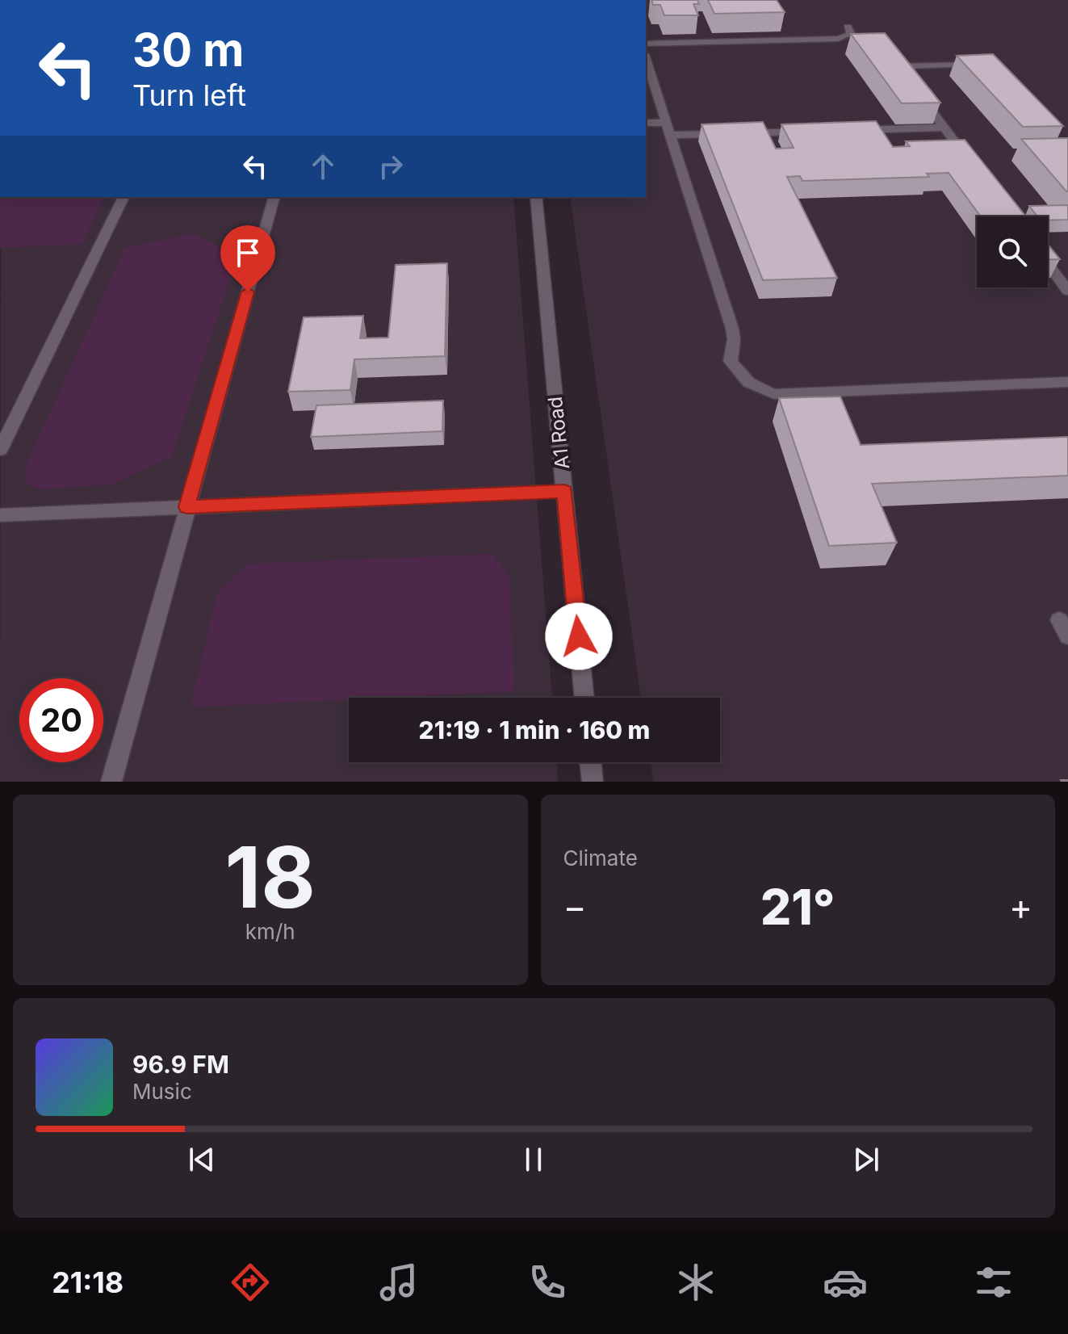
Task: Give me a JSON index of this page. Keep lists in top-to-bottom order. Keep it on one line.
{"streets":{"lane":["A1 Road"]},"page":{"turn":["30 m","Turn left"],"limit":"20","trip":"21:19 · 1 min · 160 m","tile":[["18","km/h"],"Climate"],"heat":["−","21°","+"],"song":["96.9 FM","Music"],"tabs":"21:18"}}
